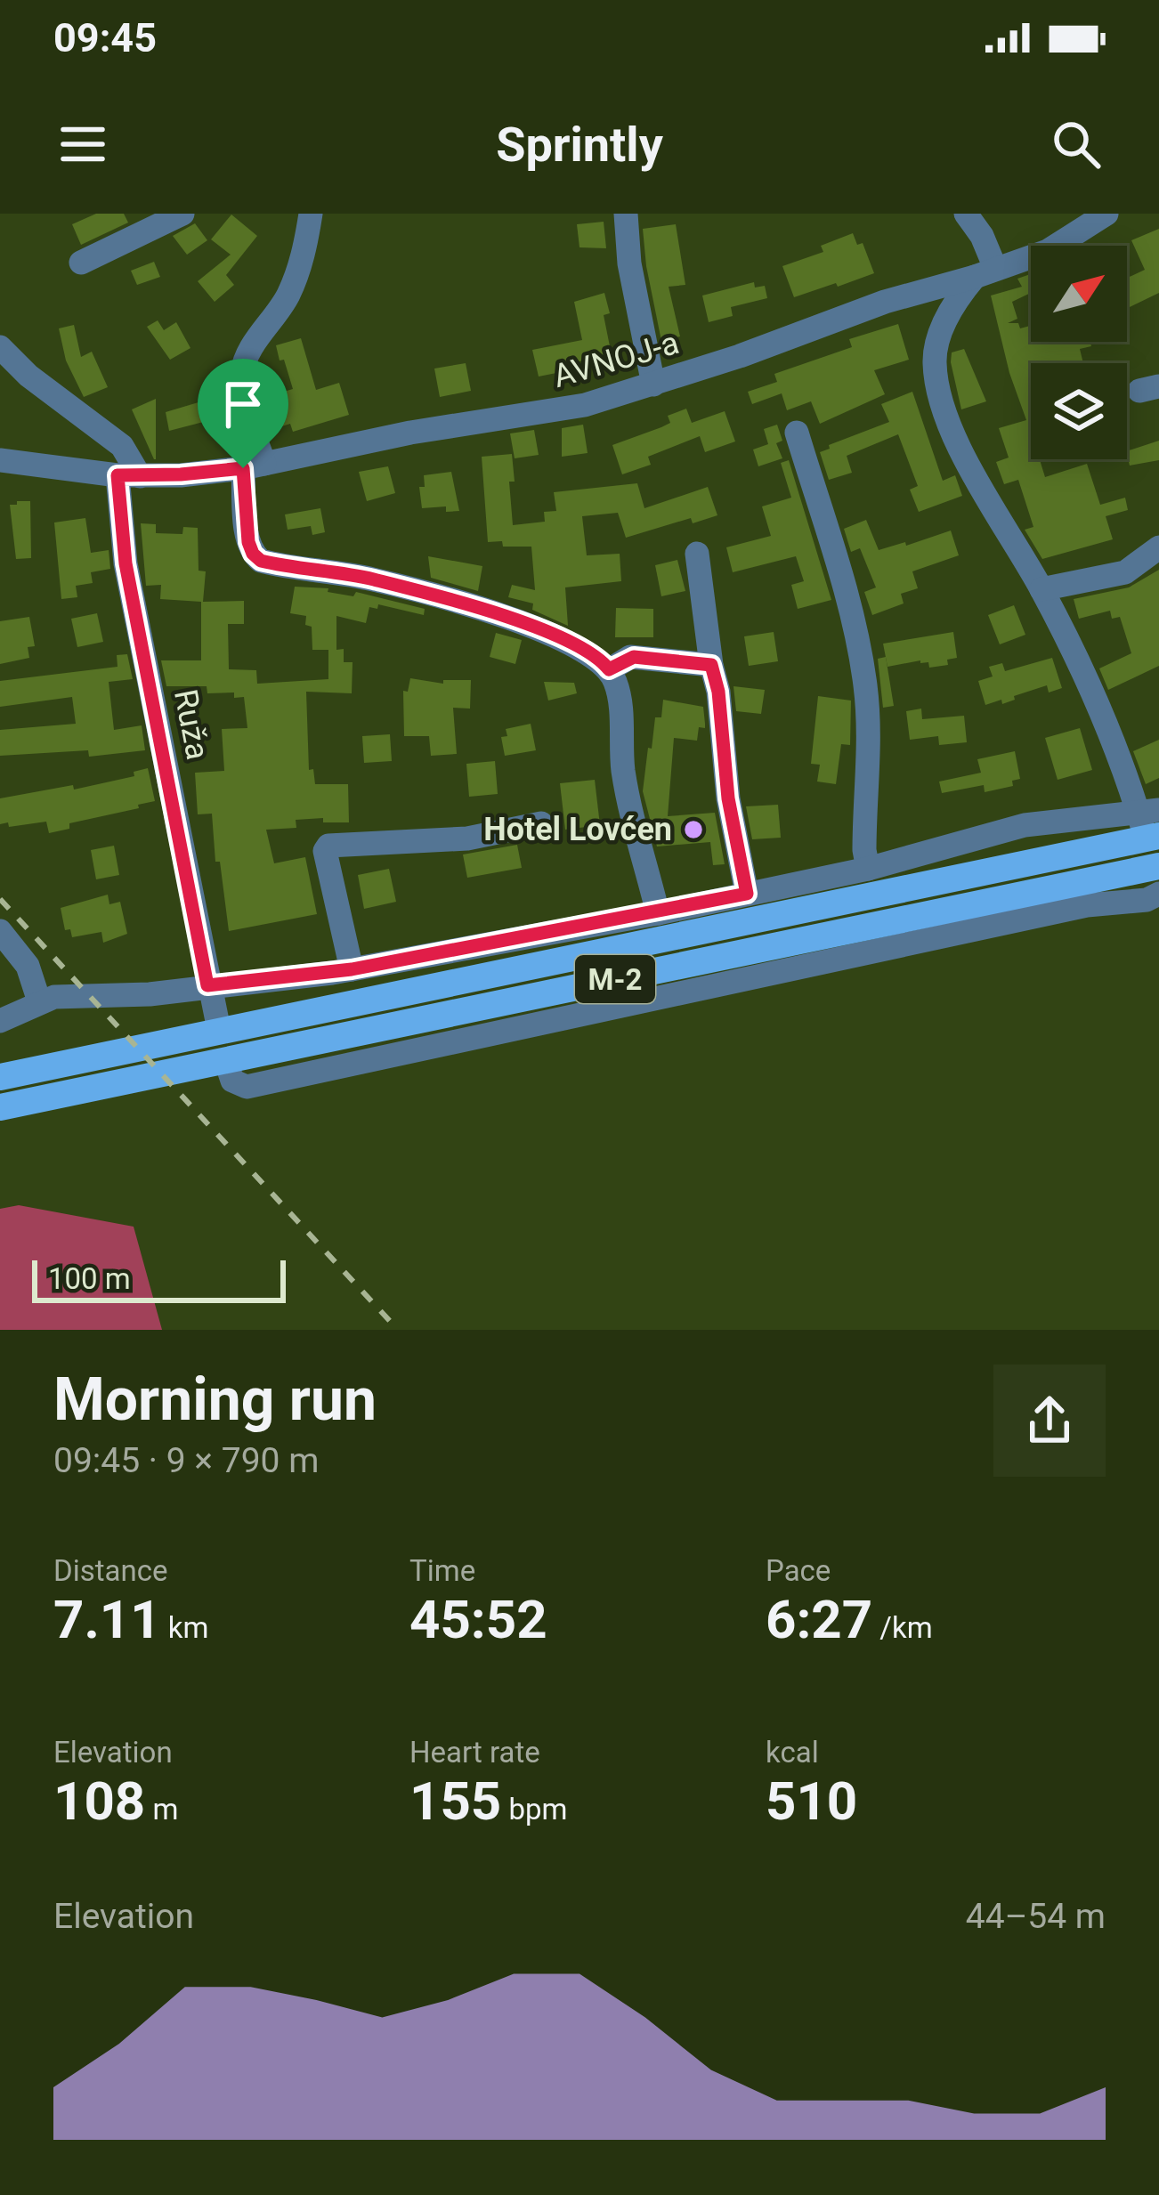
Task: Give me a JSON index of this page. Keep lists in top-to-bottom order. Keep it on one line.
{"streets":{"main road":["M-2"],"street":["AVNOJ-a","Ruža"]},"crossings":[["AVNOJ-a","Ruža"]],"places":["Hotel Lovćen"],"scale_bar":"100 m","north":"top right","page":{"status":"09:45","header":"Sprintly","scale":"100 m","heading":["Morning run","09:45 · 9 × 790 m"],"stats":[["Distance","7.11 km"],["Time","45:52"],["Pace","6:27 /km"],["Elevation","108 m"],["Heart rate","155 bpm"],["kcal","510"]],"chart":["Elevation","44–54 m"]}}
